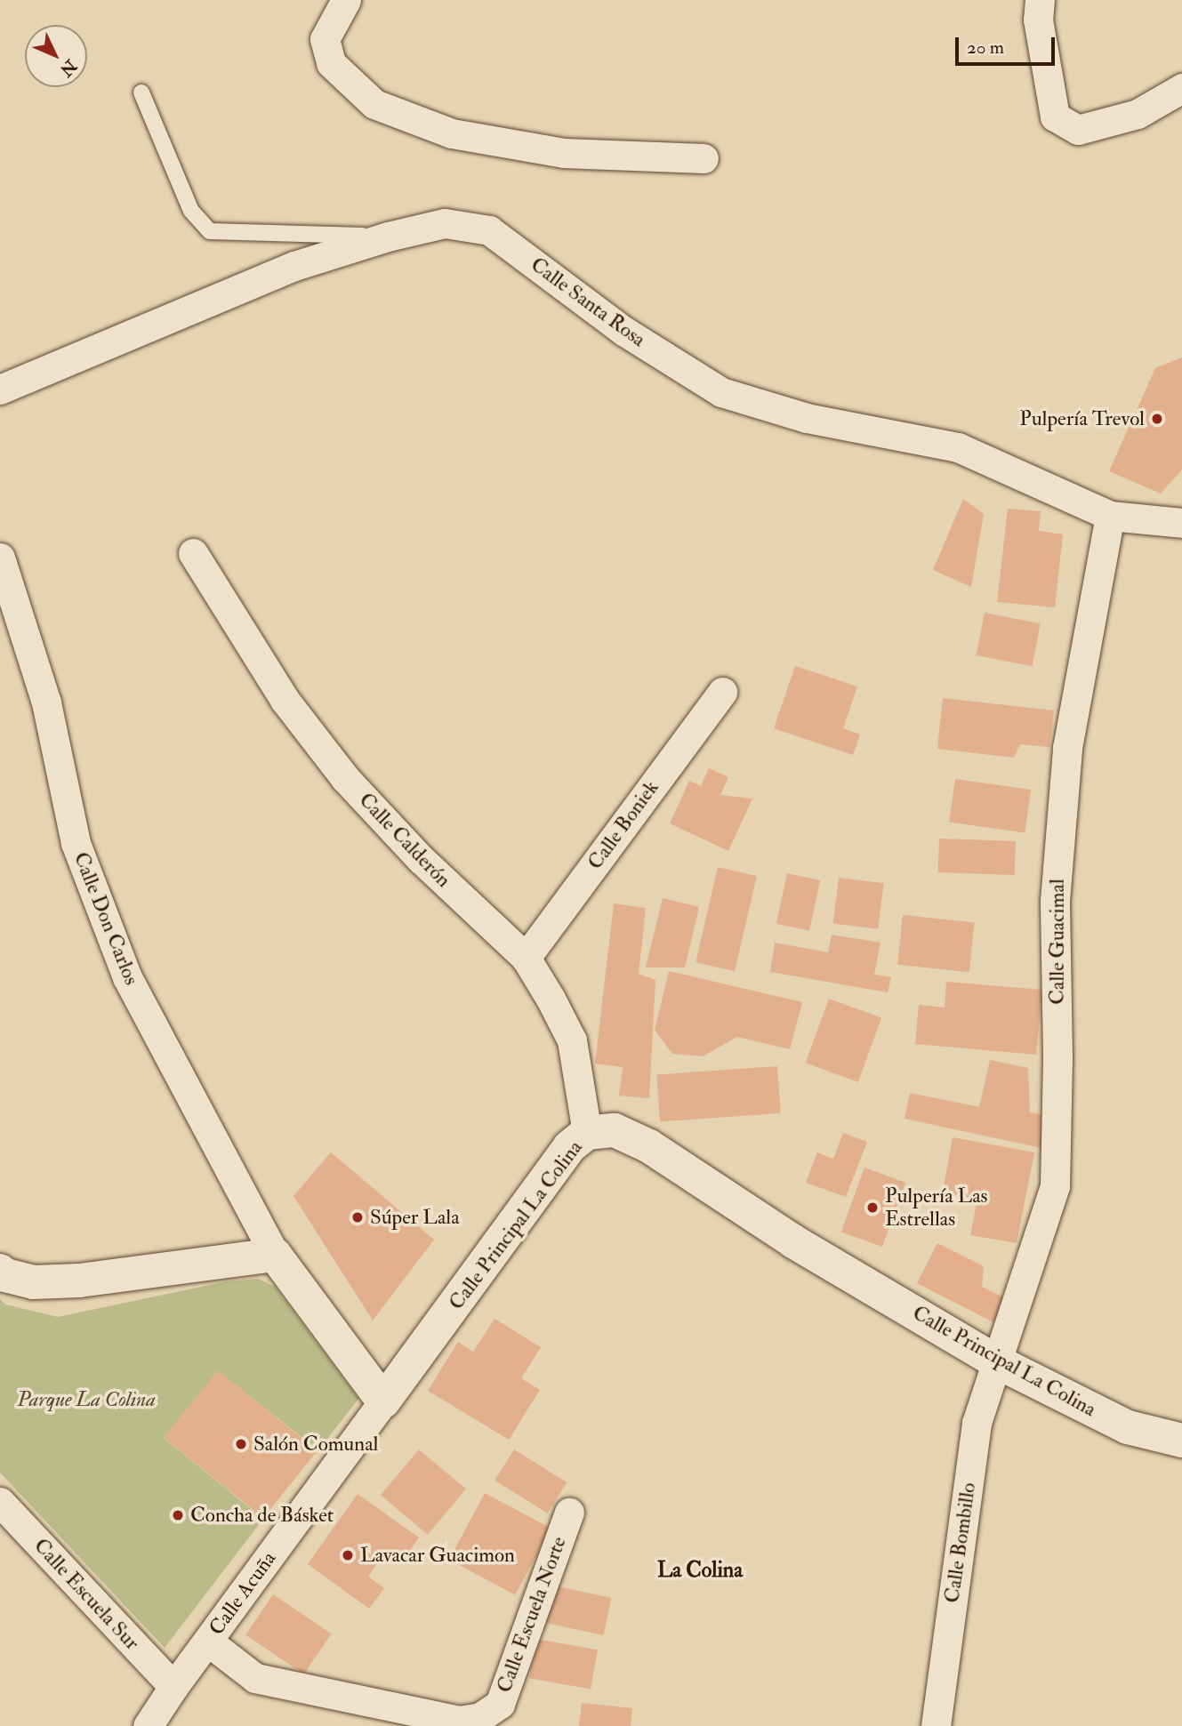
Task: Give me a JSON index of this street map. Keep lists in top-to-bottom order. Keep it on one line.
{"streets":{"street":["Calle Santa Rosa","Calle Boniek","Calle Calderón","Calle Don Carlos","Calle Guacimal","Calle Principal La Colina","Calle Bombillo","Calle Acuña","Calle Escuela Sur","Calle Escuela Norte"]},"crossings":[["Calle Santa Rosa","Calle Guacimal"],["Calle Boniek","Calle Calderón"],["Calle Calderón","Calle Principal La Colina"],["Calle Guacimal","Calle Principal La Colina"],["Calle Guacimal","Calle Bombillo"],["Calle Principal La Colina","Calle Bombillo"],["Calle Principal La Colina","Calle Acuña"],["Calle Acuña","Calle Escuela Sur"],["Calle Acuña","Calle Escuela Norte"]],"districts":["La Colina"],"parks":["Parque La Colina"],"places":["Pulpería Trevol","Pulpería Las Estrellas","Súper Lala","Salón Comunal","Concha de Básket","Lavacar Guacimon"],"scale_bar":"20 m","north":"bottom right"}
